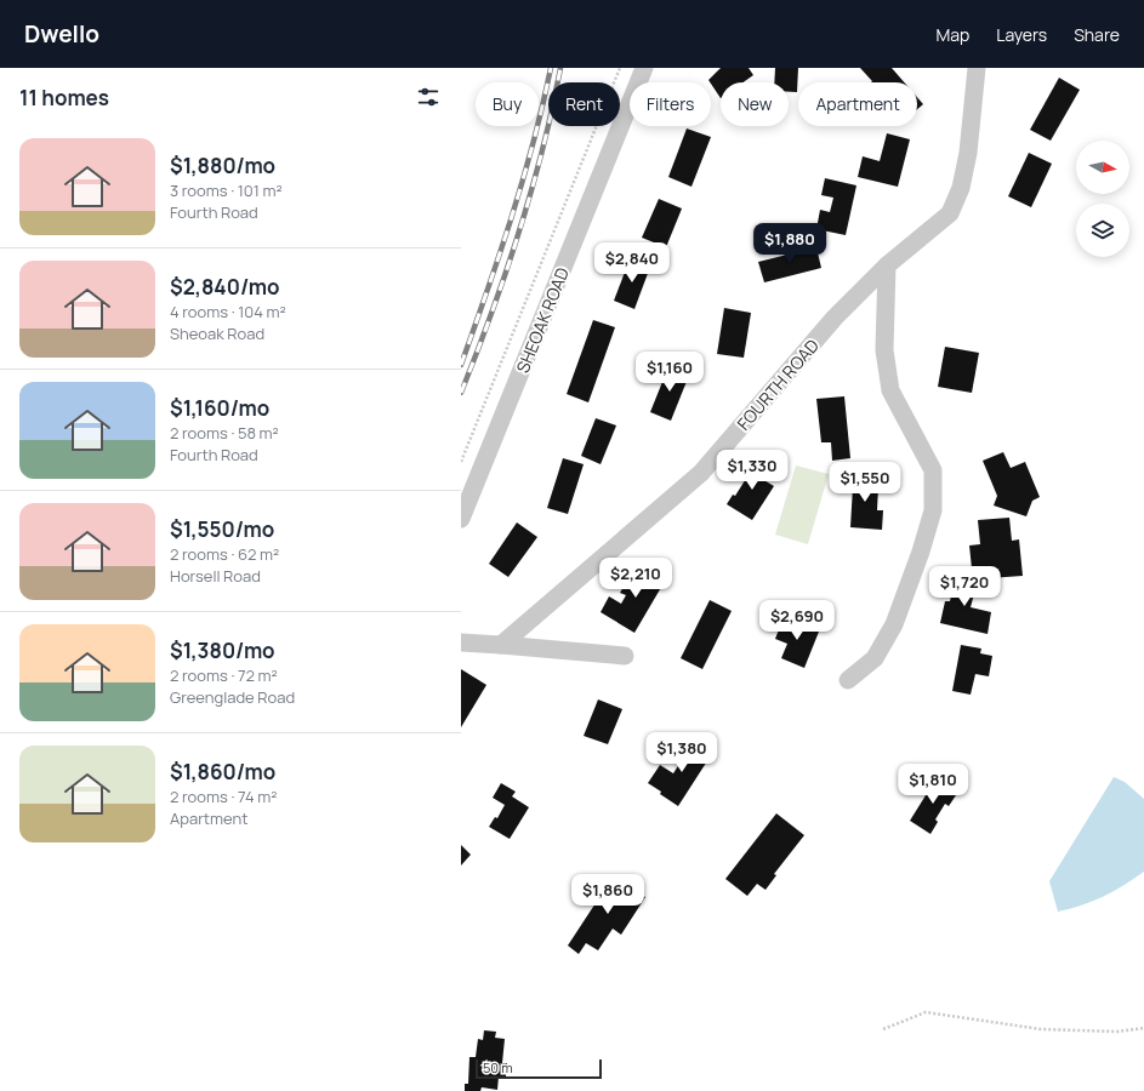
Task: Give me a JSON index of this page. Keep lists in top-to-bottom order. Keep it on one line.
{"streets":{"street":["SHEOAK ROAD","FOURTH ROAD"]},"scale_bar":"50 m","north":"right","page":{"header":"Dwello","nav":["Map","Layers","Share"],"heading":"11 homes","chip":["Buy","Rent","Filters","New","Apartment"],"list":[{"name":"$1,880/mo","note":"3 rooms · 101 m² · Fourth Road"},{"name":"$2,840/mo","note":"4 rooms · 104 m² · Sheoak Road"},{"name":"$1,160/mo","note":"2 rooms · 58 m² · Fourth Road"},{"name":"$1,550/mo","note":"2 rooms · 62 m² · Horsell Road"},{"name":"$1,380/mo","note":"2 rooms · 72 m² · Greenglade Road"},{"name":"$1,860/mo","note":"2 rooms · 74 m² · Apartment"}],"price":["$1,880","$2,840","$1,160","$1,330","$1,550","$2,210","$1,720","$2,690","$1,380","$1,810","$1,860"],"scale":"50 m"}}
